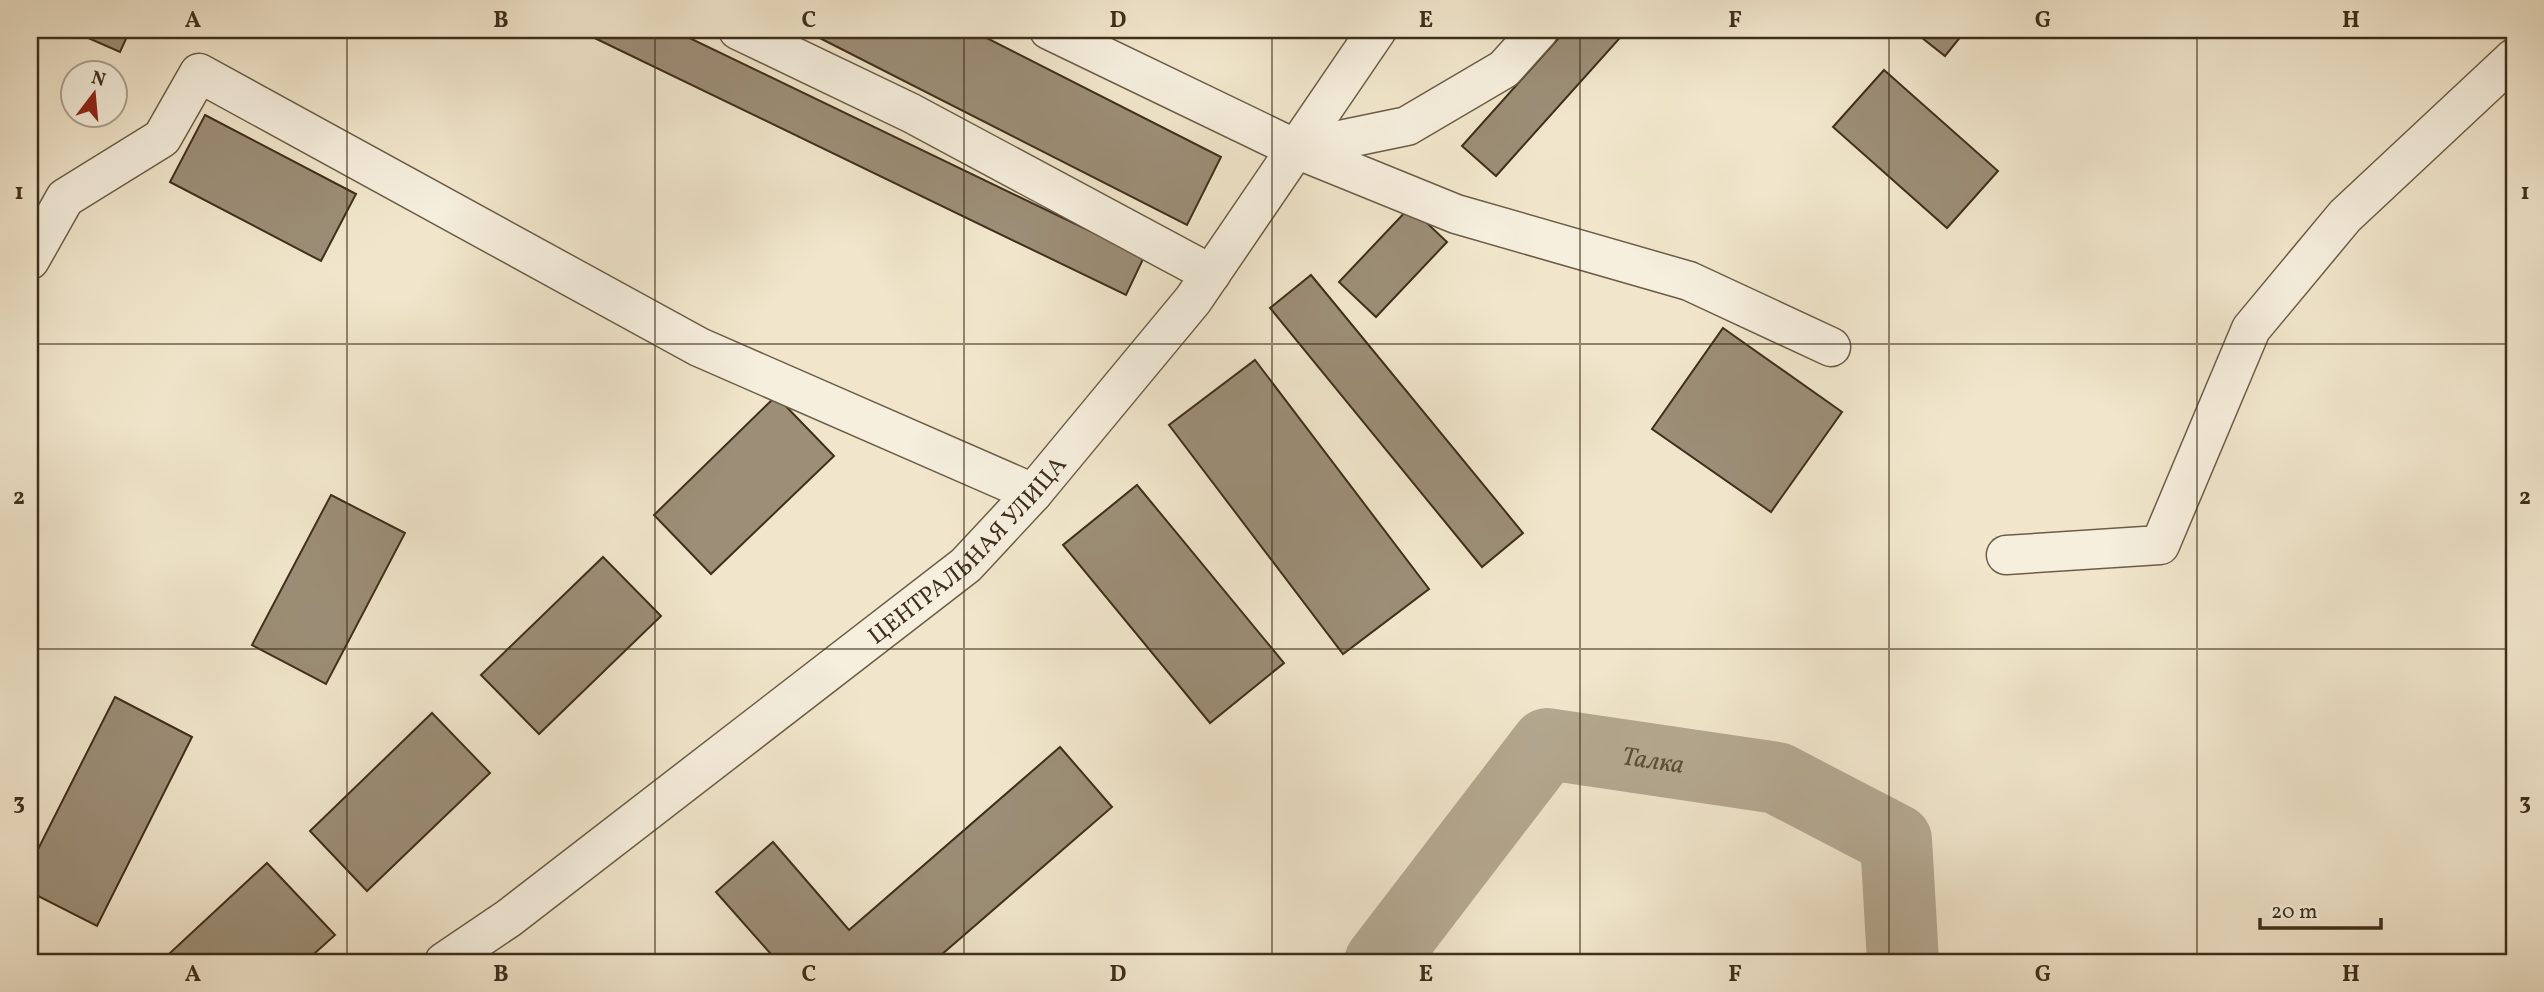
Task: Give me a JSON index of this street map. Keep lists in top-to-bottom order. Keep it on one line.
{"streets":{"street":["ЦЕНТРАЛЬНАЯ УЛИЦА"]},"water":["Талка"],"scale_bar":"20 m","north":"top","grid":{"columns":["A","B","C","D","E","F","G","H"],"rows":["1","2","3"]}}
